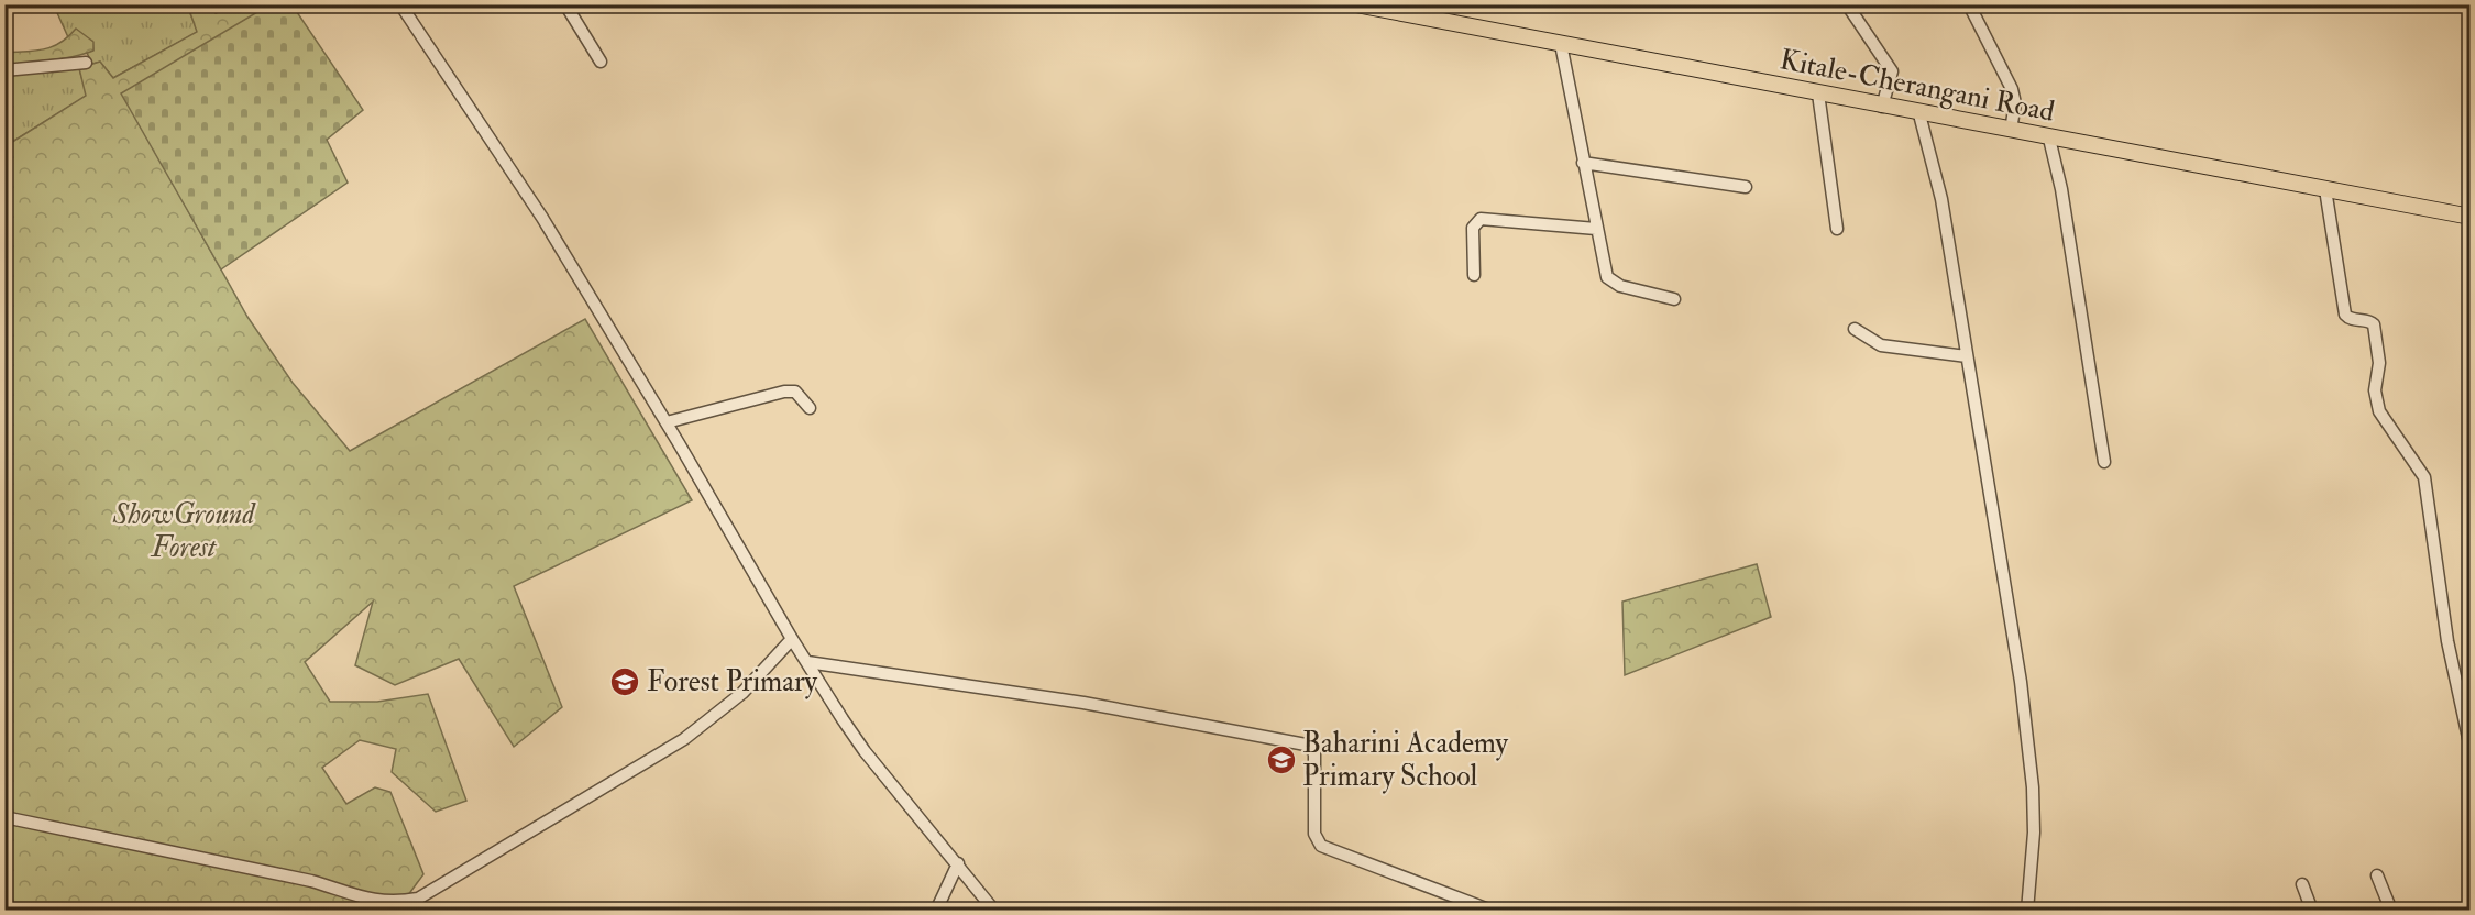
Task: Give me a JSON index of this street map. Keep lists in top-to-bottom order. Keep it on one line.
{"streets":{"main road":["Kitale-Cherangani Road"]},"parks":["ShowGround Forest"],"places":{"school or university":["Forest Primary","Baharini Academy Primary School"]}}
